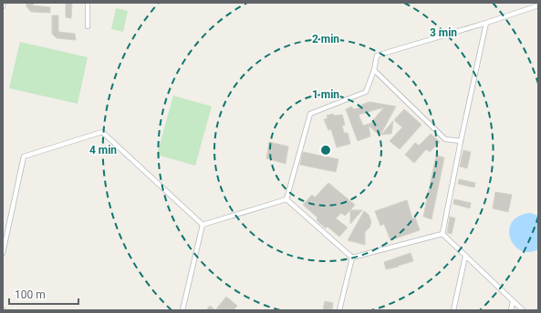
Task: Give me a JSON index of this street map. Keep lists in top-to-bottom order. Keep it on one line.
{"scale_bar":"100 m","rings":["3 min","2 min","1 min","4 min"]}
